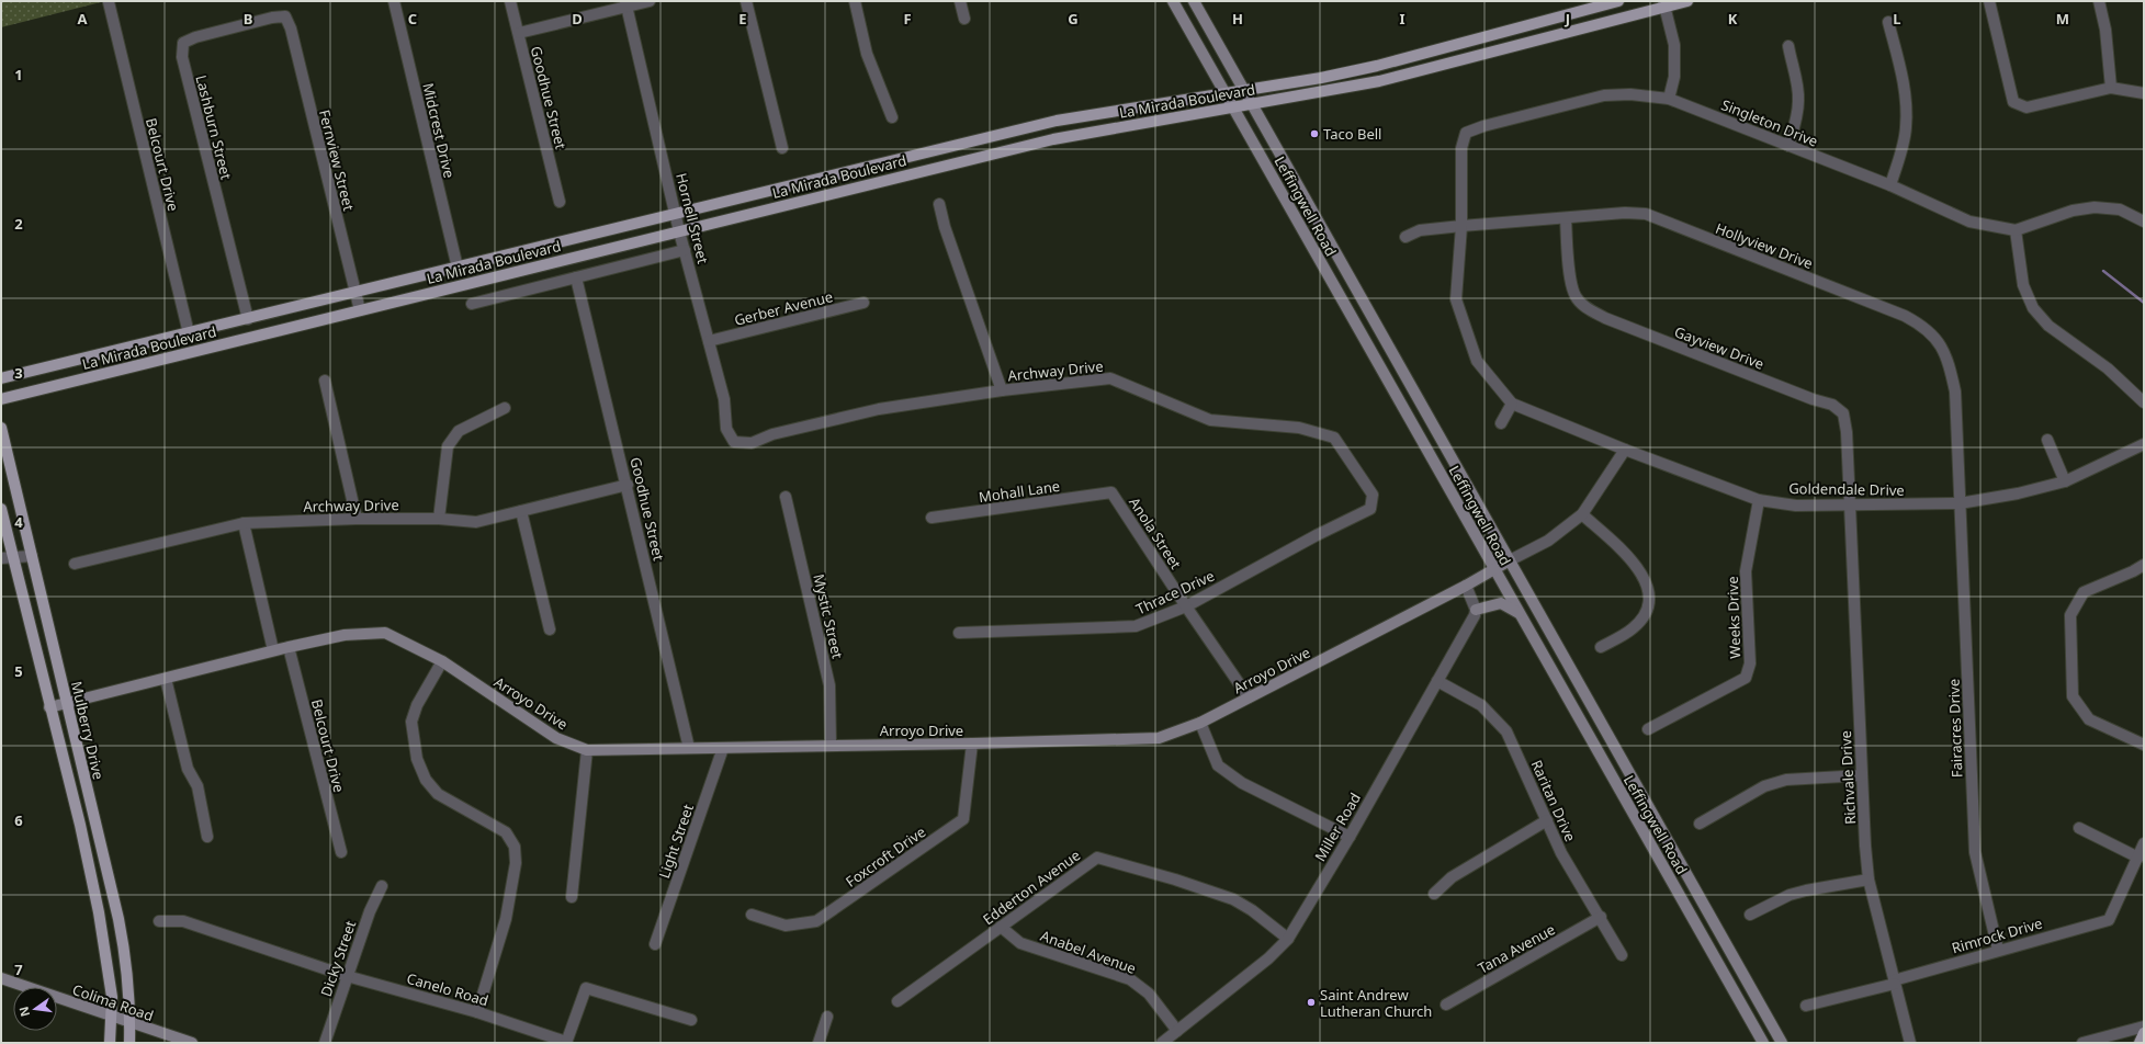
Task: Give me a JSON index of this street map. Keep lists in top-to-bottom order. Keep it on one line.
{"streets":{"main road":["La Mirada Boulevard","Leffingwell Road","Arroyo Drive","Mulberry Drive","Colima Road"],"street":["Goodhue Street","Singleton Drive","Lashburn Street","Midcrest Drive","Fernview Street","Belcourt Drive","Hornell Street","Hollyview Drive","Gerber Avenue","Gayview Drive","Archway Drive","Goldendale Drive","Mohall Lane","Anola Street","Thrace Drive","Mystic Street","Weeks Drive","Fairacres Drive","Richvale Drive","Raritan Drive","Miller Road","Light Street","Foxcroft Drive","Edderton Avenue","Rimrock Drive","Tana Avenue","Anabel Avenue","Dicky Street","Canelo Road"]},"crossings":[["Goodhue Street","Archway Drive"],["Goodhue Street","Arroyo Drive"],["La Mirada Boulevard","Lashburn Street"],["La Mirada Boulevard","Midcrest Drive"],["La Mirada Boulevard","Fernview Street"],["La Mirada Boulevard","Belcourt Drive"],["La Mirada Boulevard","Leffingwell Road"],["La Mirada Boulevard","Hornell Street"],["Singleton Drive","Hollyview Drive"],["Singleton Drive","Goldendale Drive"],["Lashburn Street","Fernview Street"],["Belcourt Drive","Arroyo Drive"],["Leffingwell Road","Arroyo Drive"],["Hornell Street","Gerber Avenue"],["Hornell Street","Archway Drive"],["Hollyview Drive","Gayview Drive"],["Hollyview Drive","Goldendale Drive"],["Hollyview Drive","Fairacres Drive"],["Gayview Drive","Goldendale Drive"],["Gayview Drive","Richvale Drive"],["Archway Drive","Thrace Drive"],["Goldendale Drive","Weeks Drive"],["Goldendale Drive","Arroyo Drive"],["Goldendale Drive","Fairacres Drive"],["Goldendale Drive","Richvale Drive"],["Mohall Lane","Anola Street"],["Anola Street","Thrace Drive"],["Anola Street","Arroyo Drive"],["Mystic Street","Arroyo Drive"],["Arroyo Drive","Mulberry Drive"],["Arroyo Drive","Light Street"],["Arroyo Drive","Foxcroft Drive"],["Fairacres Drive","Rimrock Drive"],["Mulberry Drive","Colima Road"],["Richvale Drive","Rimrock Drive"],["Raritan Drive","Miller Road"],["Raritan Drive","Tana Avenue"],["Miller Road","Edderton Avenue"],["Miller Road","Anabel Avenue"],["Edderton Avenue","Anabel Avenue"],["Dicky Street","Canelo Road"]],"places":["Taco Bell","Saint Andrew Lutheran Church"],"north":"left","grid":{"columns":["A","B","C","D","E","F","G","H","I","J","K","L","M"],"rows":["1","2","3","4","5","6","7"]}}
